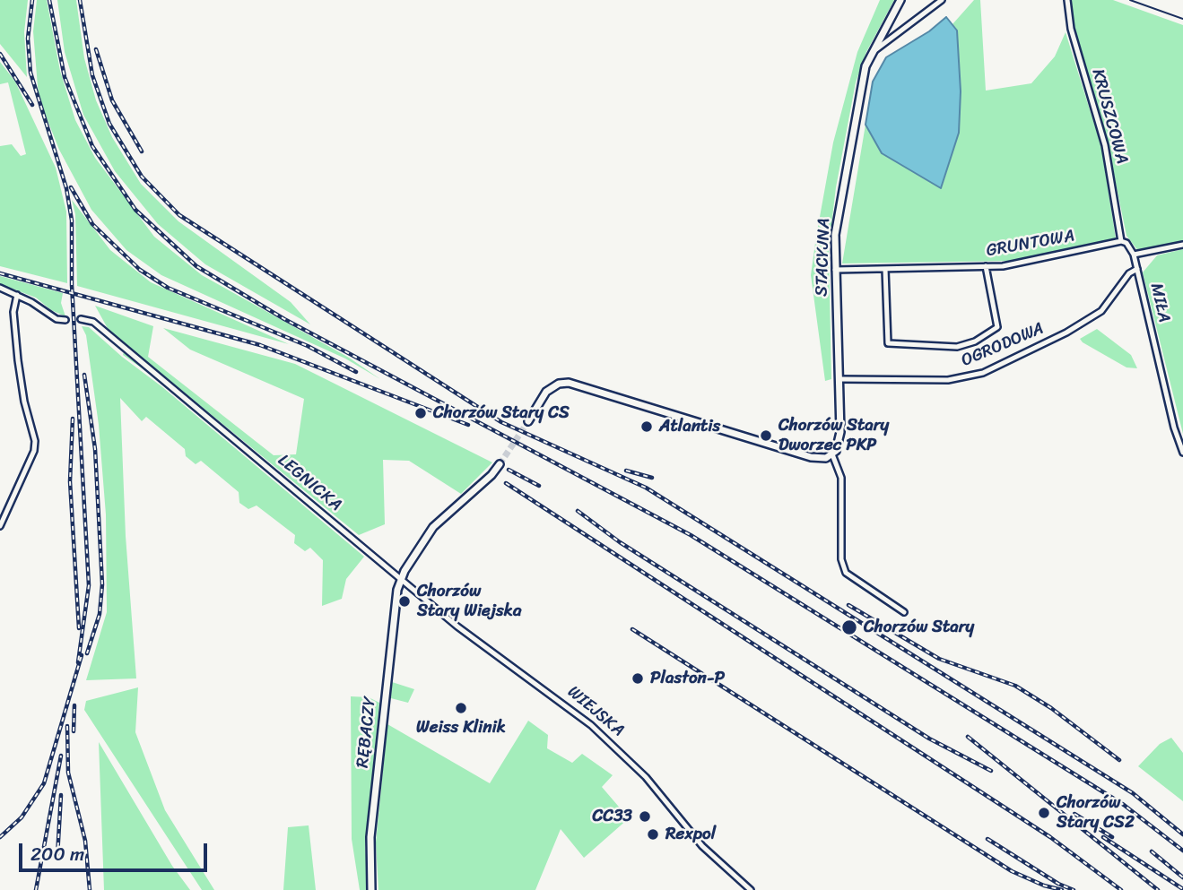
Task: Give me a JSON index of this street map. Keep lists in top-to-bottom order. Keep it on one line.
{"streets":{"street":["KRUSZCOWA","GRUNTOWA","STACYJNA","MIŁA","OGRODOWA","LEGNICKA","WIEJSKA","RĘBACZY"]},"crossings":[["KRUSZCOWA","GRUNTOWA"],["GRUNTOWA","STACYJNA"],["STACYJNA","OGRODOWA"],["MIŁA","OGRODOWA"],["LEGNICKA","WIEJSKA"],["LEGNICKA","RĘBACZY"],["WIEJSKA","RĘBACZY"]],"places":["Chorzów Stary CS","Atlantis","Chorzów Stary Dworzec PKP","Chorzów Stary Wiejska","Chorzów Stary","Plaston-P","Weiss Klinik","Chorzów Stary CS2","CC33","Rexpol"],"scale_bar":"200 m"}
